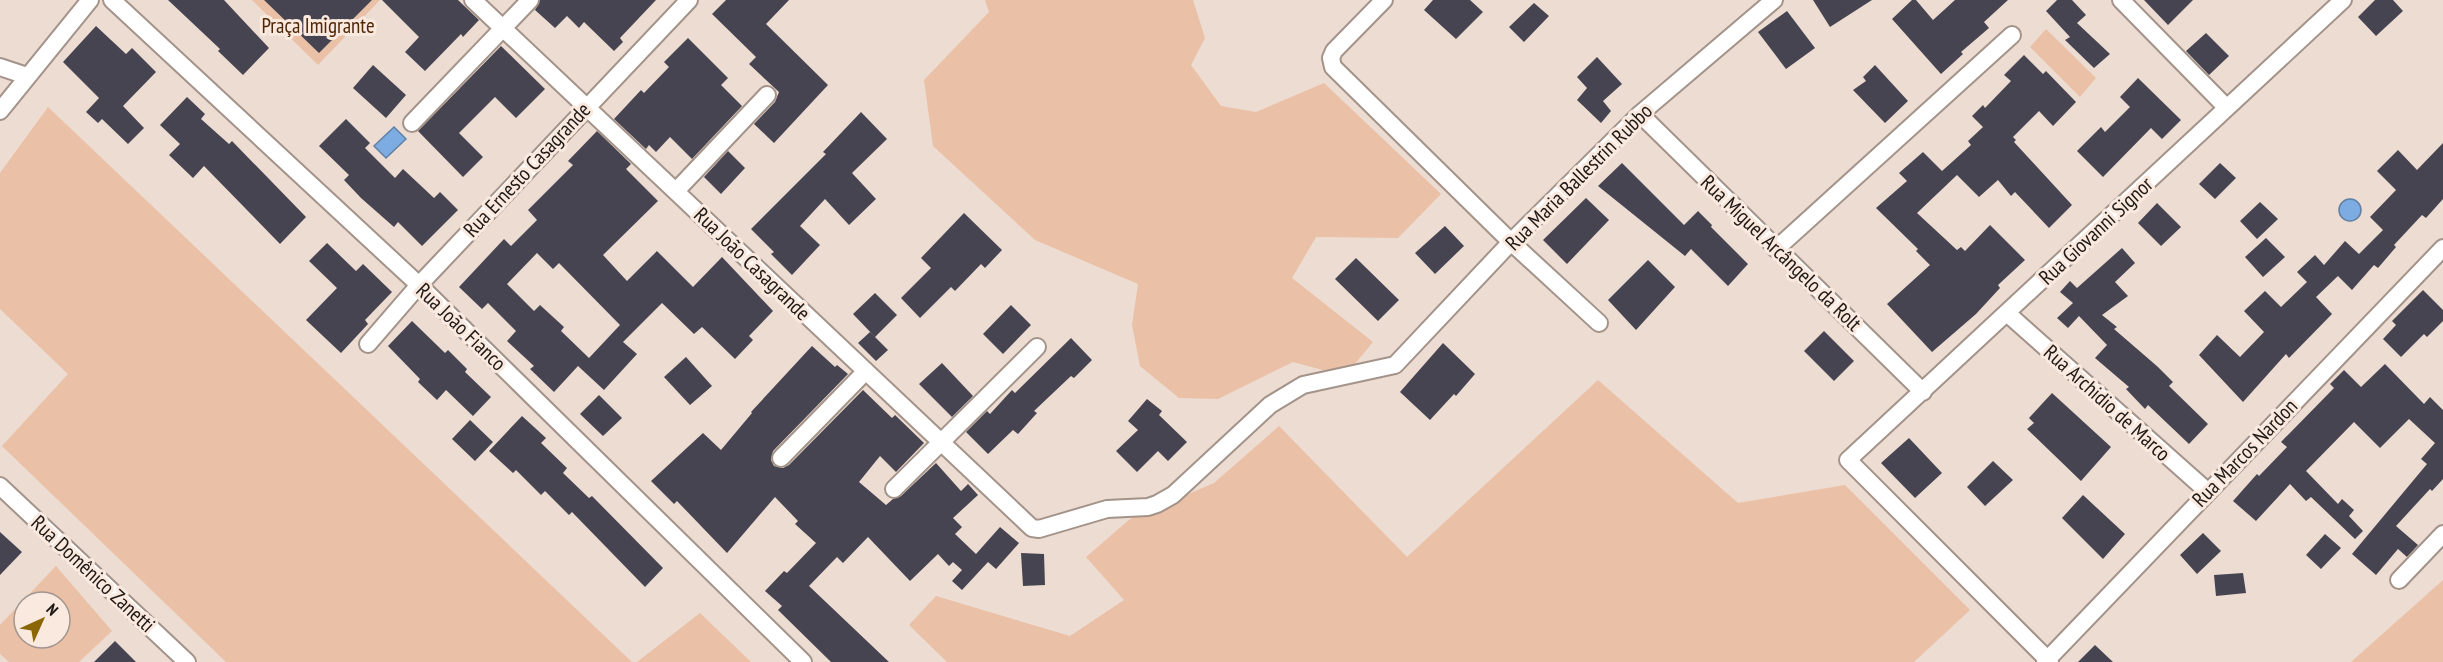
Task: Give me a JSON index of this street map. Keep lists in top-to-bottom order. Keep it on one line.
{"streets":{"street":["Rua Ernesto Casagrande","Rua Maria Ballestrin Rubbo","Rua Giovanni Signor","Rua Miguel Arcângelo da Rolt","Rua João Casagrande","Rua João Fianco","Rua Archidio de Marco","Rua Marcos Nardon","Rua Domênico Zanetti"]},"crossings":[["Rua Ernesto Casagrande","Rua João Casagrande"],["Rua Ernesto Casagrande","Rua João Fianco"],["Rua Maria Ballestrin Rubbo","Rua Miguel Arcângelo da Rolt"],["Rua Maria Ballestrin Rubbo","Rua João Casagrande"],["Rua Giovanni Signor","Rua Miguel Arcângelo da Rolt"],["Rua Giovanni Signor","Rua Archidio de Marco"],["Rua Giovanni Signor","Rua Marcos Nardon"],["Rua Archidio de Marco","Rua Marcos Nardon"]],"parks":["Praça Imigrante"],"north":"top right"}
